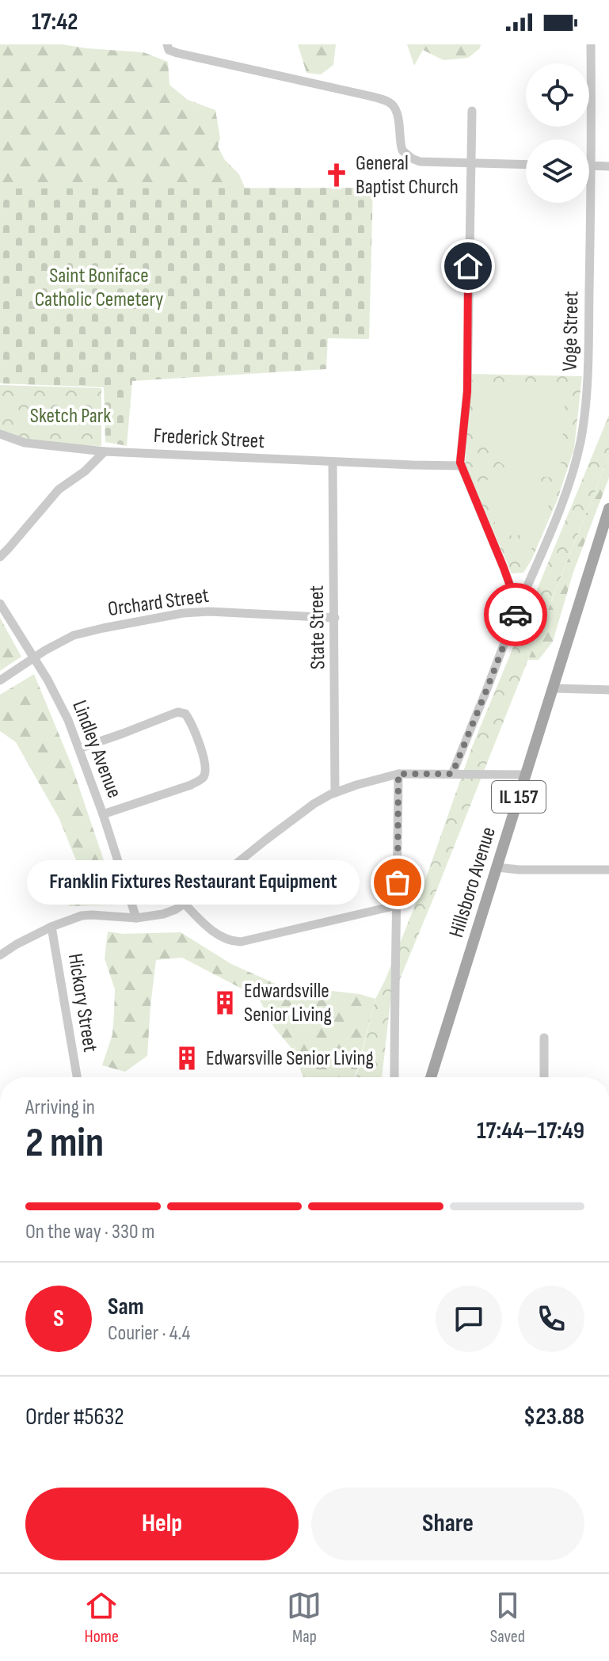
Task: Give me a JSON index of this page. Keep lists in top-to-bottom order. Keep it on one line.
{"streets":{"main road":["IL 157","Hillsboro Avenue"],"street":["Voge Street","Frederick Street","Orchard Street","State Street","Lindley Avenue","Hickory Street"]},"crossings":[["Frederick Street","State Street"],["Orchard Street","State Street"],["Orchard Street","Lindley Avenue"]],"parks":["Saint Boniface Catholic Cemetery","Sketch Park"],"places":{"church":["General Baptist Church"],"other":["Franklin Fixtures Restaurant Equipment"],"building":["Edwardsville Senior Living","Edwarsville Senior Living"]},"page":{"status":"17:42","bubble":"Franklin Fixtures Restaurant Equipment","heading":["2 min","Arriving in","17:44–17:49"],"panel":["Sam","Courier · 4.4","Order #5632","$23.88"],"bar":"On the way · 330 m","round":"S","buttons":["Help","Share"],"tabs":["Home","Map","Saved"]}}
